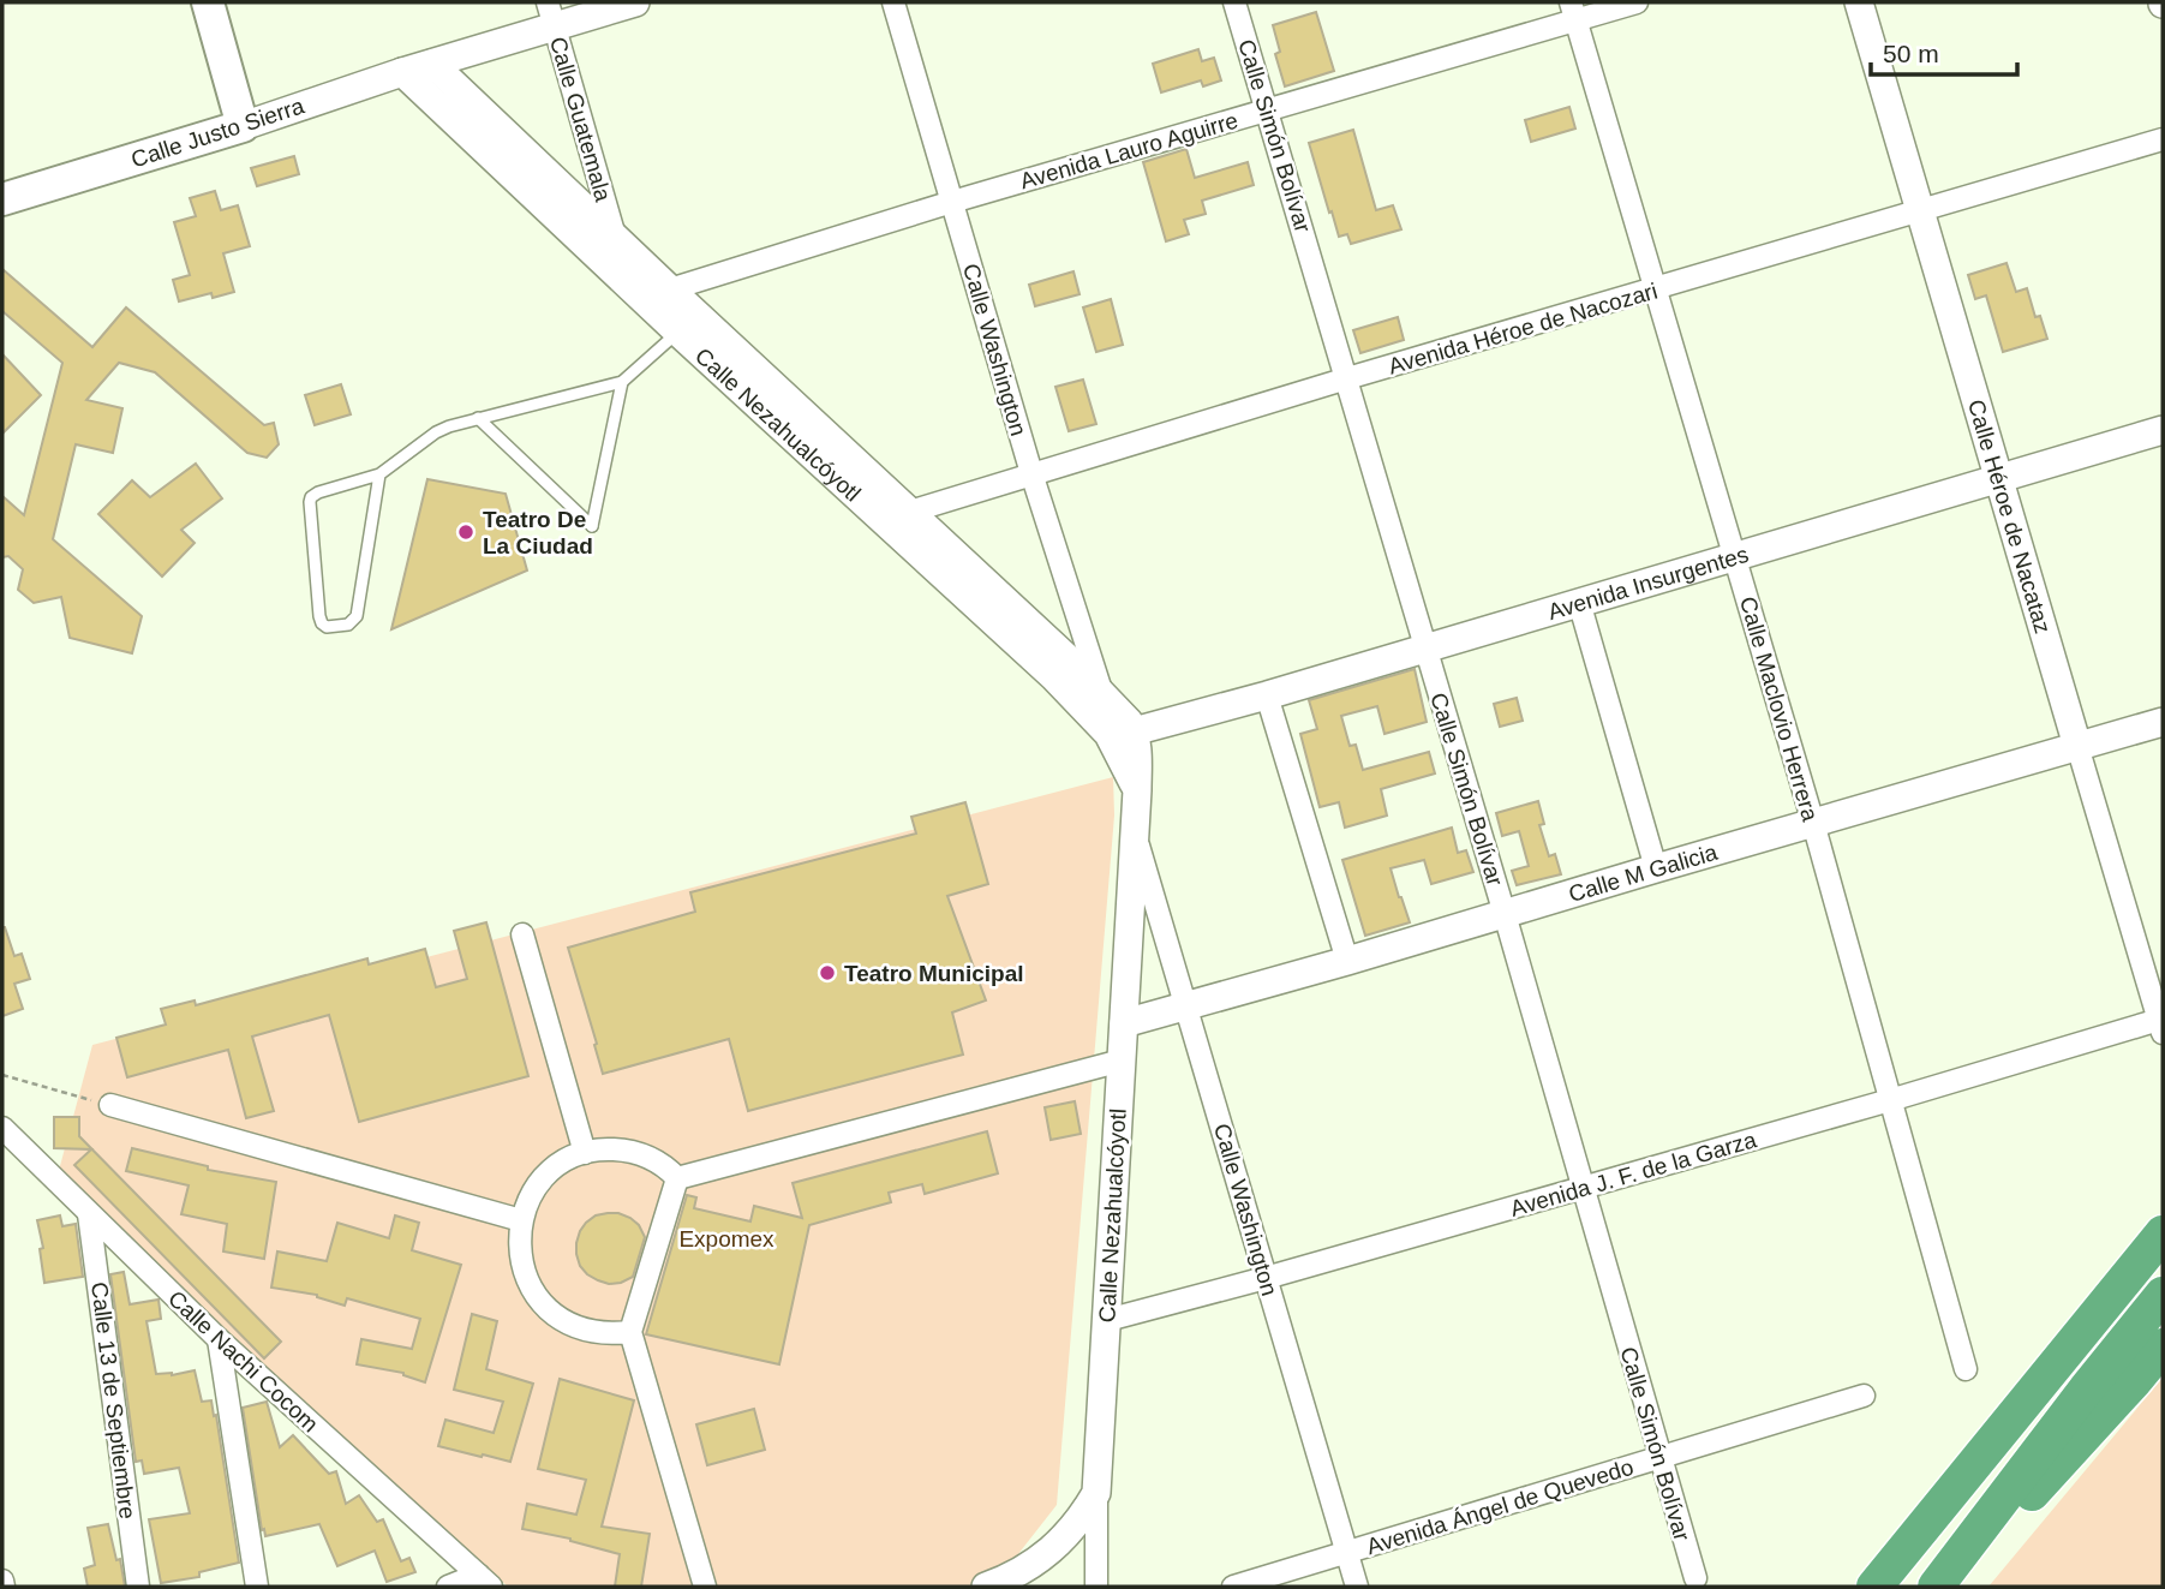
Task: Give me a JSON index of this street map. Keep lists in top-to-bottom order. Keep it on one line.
{"streets":{"main road":["Calle Justo Sierra"],"street":["Calle Guatemala","Calle Simón Bolívar","Avenida Lauro Aguirre","Avenida Héroe de Nacozari","Calle Washington","Calle Nezahualcóyotl","Calle Héroe de Nacataz","Avenida Insurgentes","Calle Maclovio Herrera","Calle M Galicia","Avenida J. F. de la Garza","Calle Nachi Cocom","Calle 13 de Septiembre","Avenida Ángel de Quevedo"]},"crossings":[["Calle Guatemala","Calle Justo Sierra"],["Calle Guatemala","Avenida Lauro Aguirre"],["Calle Guatemala","Calle Nezahualcóyotl"],["Calle Justo Sierra","Calle Nezahualcóyotl"],["Calle Simón Bolívar","Avenida Lauro Aguirre"],["Calle Simón Bolívar","Avenida Héroe de Nacozari"],["Calle Simón Bolívar","Avenida Insurgentes"],["Calle Simón Bolívar","Calle M Galicia"],["Calle Simón Bolívar","Avenida J. F. de la Garza"],["Calle Simón Bolívar","Avenida Ángel de Quevedo"],["Avenida Lauro Aguirre","Calle Washington"],["Avenida Lauro Aguirre","Calle Nezahualcóyotl"],["Avenida Lauro Aguirre","Calle Maclovio Herrera"],["Avenida Héroe de Nacozari","Calle Washington"],["Avenida Héroe de Nacozari","Calle Nezahualcóyotl"],["Avenida Héroe de Nacozari","Calle Héroe de Nacataz"],["Avenida Héroe de Nacozari","Calle Maclovio Herrera"],["Calle Washington","Calle Nezahualcóyotl"],["Calle Washington","Calle M Galicia"],["Calle Washington","Avenida J. F. de la Garza"],["Calle Washington","Avenida Ángel de Quevedo"],["Calle Nezahualcóyotl","Avenida Insurgentes"],["Calle Nezahualcóyotl","Calle M Galicia"],["Calle Nezahualcóyotl","Avenida J. F. de la Garza"],["Calle Héroe de Nacataz","Avenida Insurgentes"],["Calle Héroe de Nacataz","Calle M Galicia"],["Calle Héroe de Nacataz","Avenida J. F. de la Garza"],["Avenida Insurgentes","Calle Maclovio Herrera"],["Calle Maclovio Herrera","Calle M Galicia"],["Calle Maclovio Herrera","Avenida J. F. de la Garza"],["Calle Nachi Cocom","Calle 13 de Septiembre"]],"parks":["Expomex"],"places":["Teatro De La Ciudad","Teatro Municipal"],"scale_bar":"50 m"}
